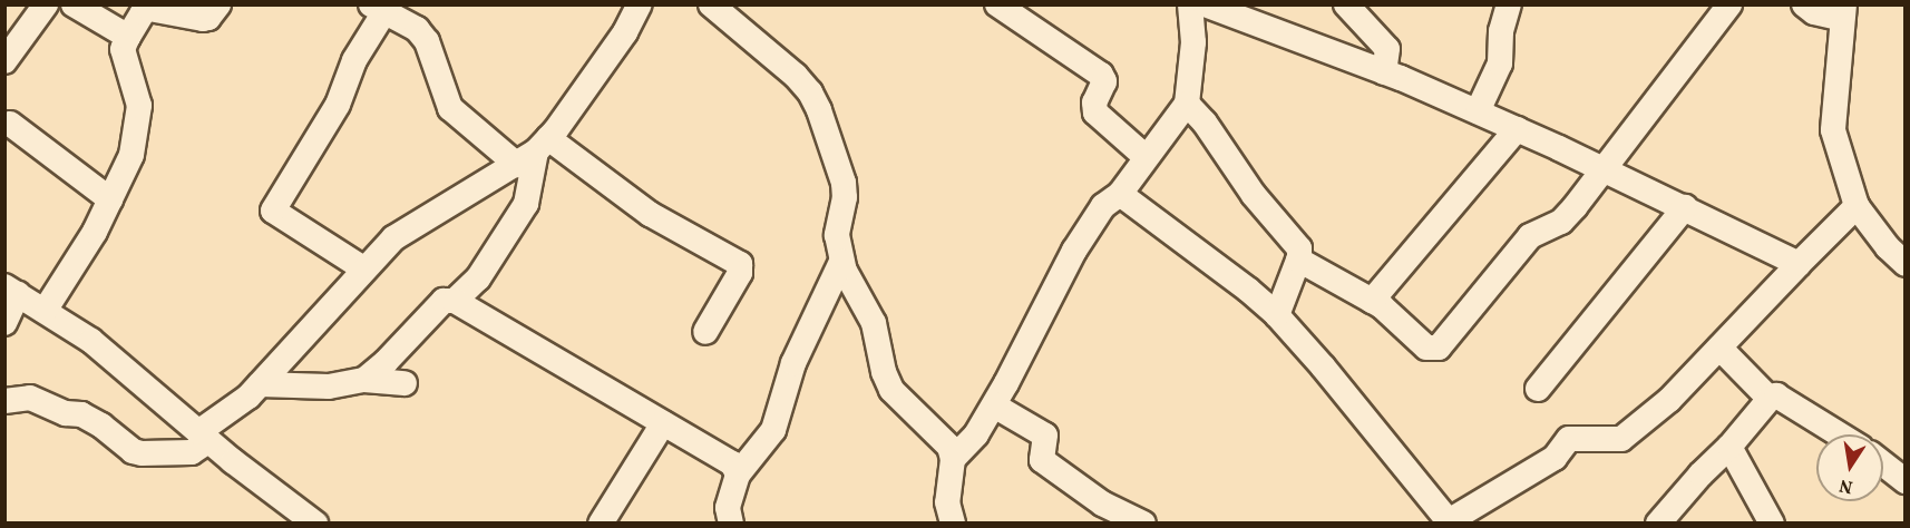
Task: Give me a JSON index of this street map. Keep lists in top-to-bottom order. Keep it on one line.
{"north":"bottom"}
